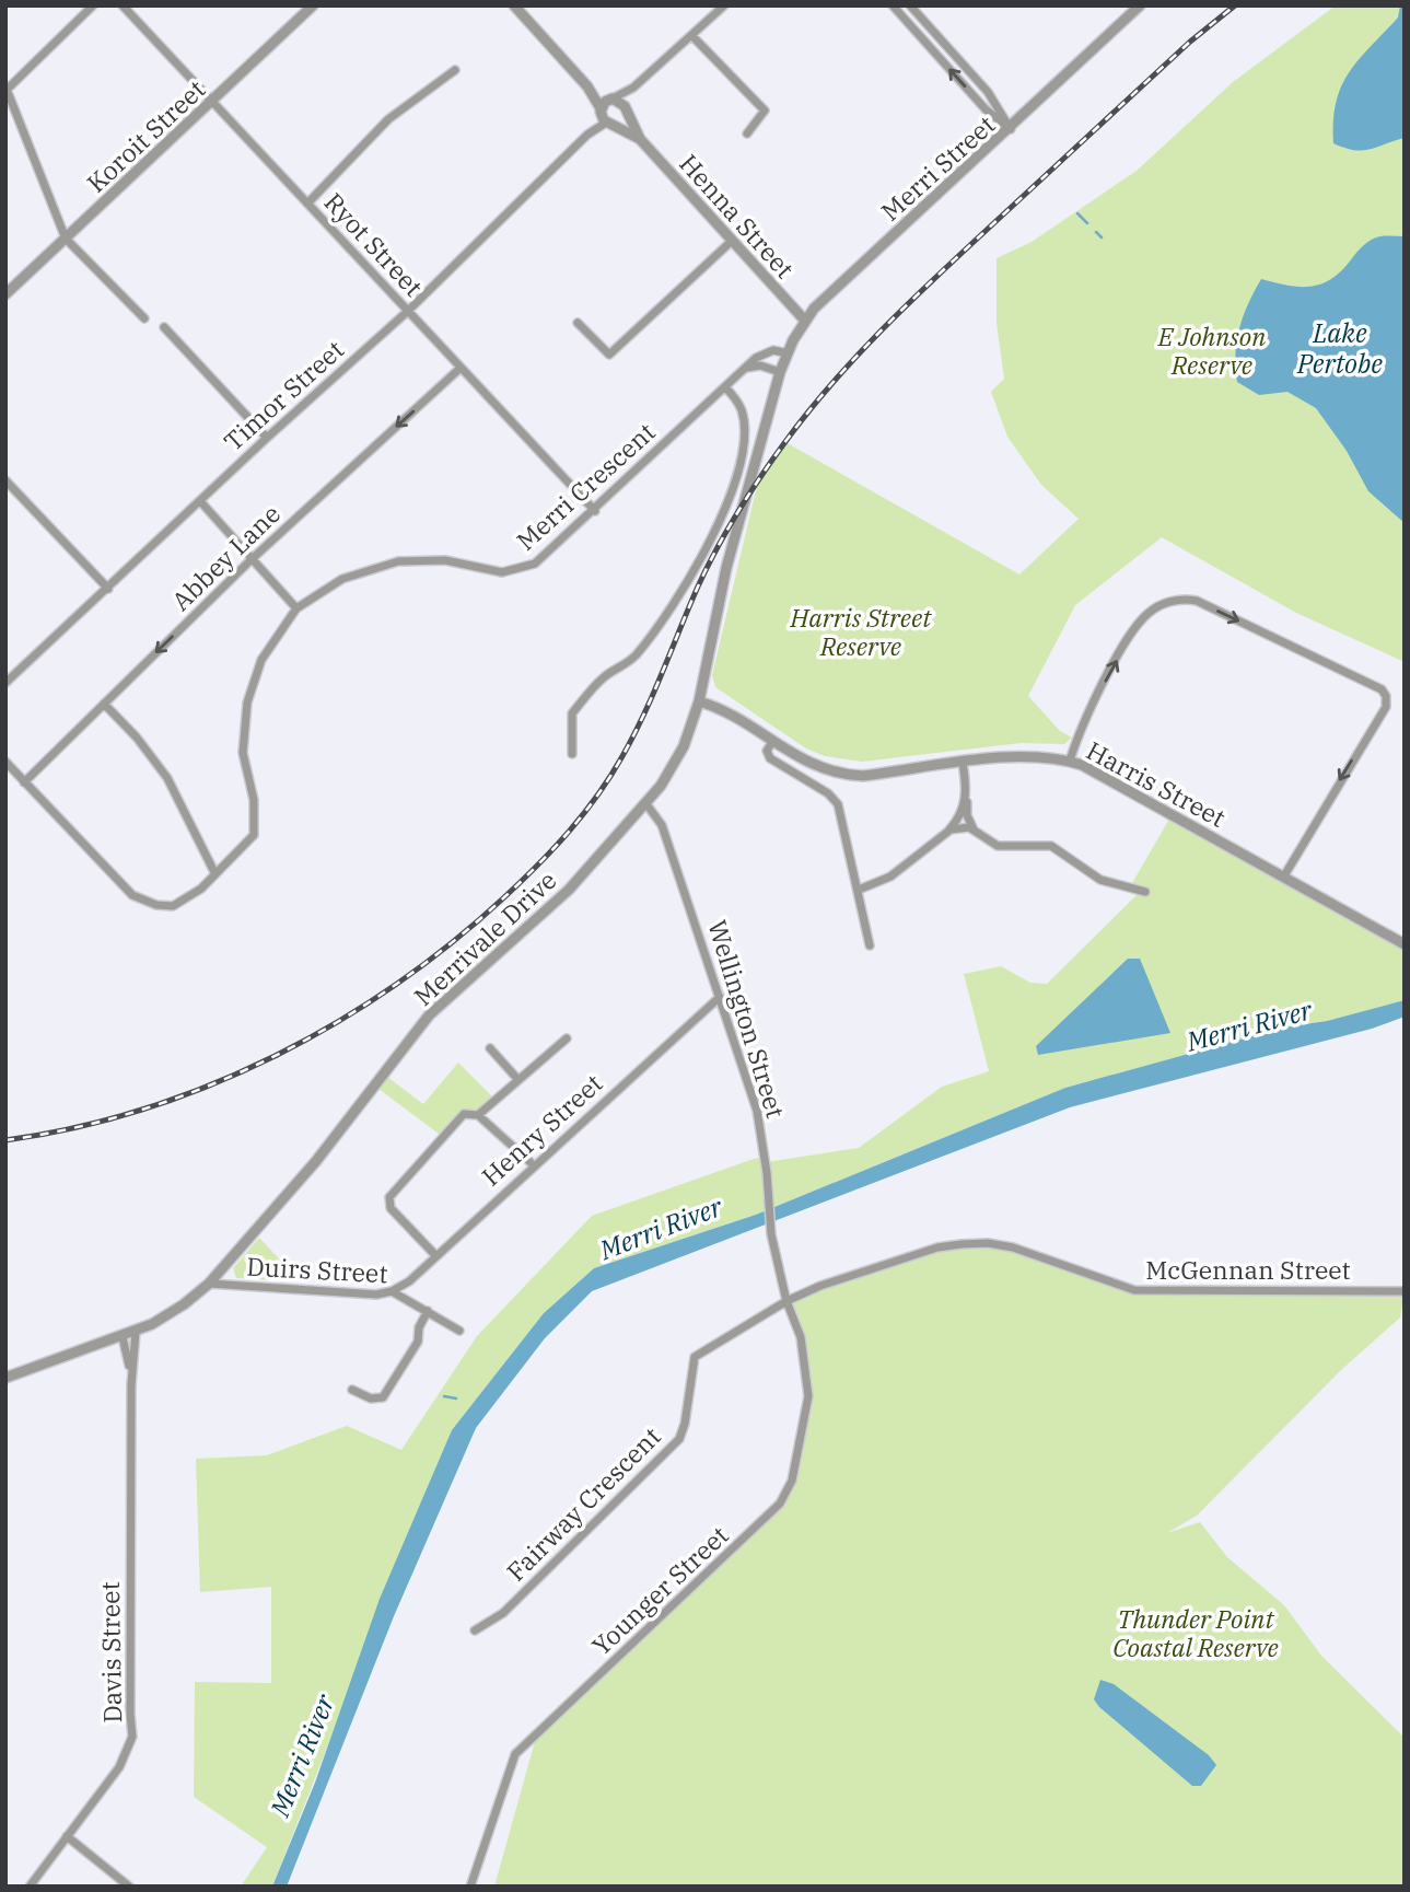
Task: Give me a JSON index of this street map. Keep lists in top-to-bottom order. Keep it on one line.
{"streets":{"street":["Koroit Street","Merri Street","Henna Street","Ryot Street","Timor Street","Merri Crescent","Abbey Lane","Harris Street","Merrivale Drive","Wellington Street","Henry Street","Duirs Street","McGennan Street","Fairway Crescent","Younger Street","Davis Street"]},"crossings":[["Koroit Street","Ryot Street"],["Merri Street","Henna Street"],["Merri Street","Merri Crescent"],["Merri Street","Merrivale Drive"],["Henna Street","Timor Street"],["Ryot Street","Timor Street"],["Ryot Street","Merri Crescent"],["Ryot Street","Abbey Lane"],["Merri Crescent","Abbey Lane"],["Harris Street","Merrivale Drive"],["Merrivale Drive","Wellington Street"],["Merrivale Drive","Duirs Street"],["Merrivale Drive","Davis Street"],["Wellington Street","Henry Street"],["Wellington Street","McGennan Street"],["Wellington Street","Fairway Crescent"],["Wellington Street","Younger Street"],["Henry Street","Duirs Street"],["McGennan Street","Fairway Crescent"],["McGennan Street","Younger Street"],["Fairway Crescent","Younger Street"]],"one_way":["Abbey Lane"],"water":["Lake Pertobe","Merri River"],"parks":["E Johnson Reserve","Harris Street Reserve","Thunder Point Coastal Reserve"]}
